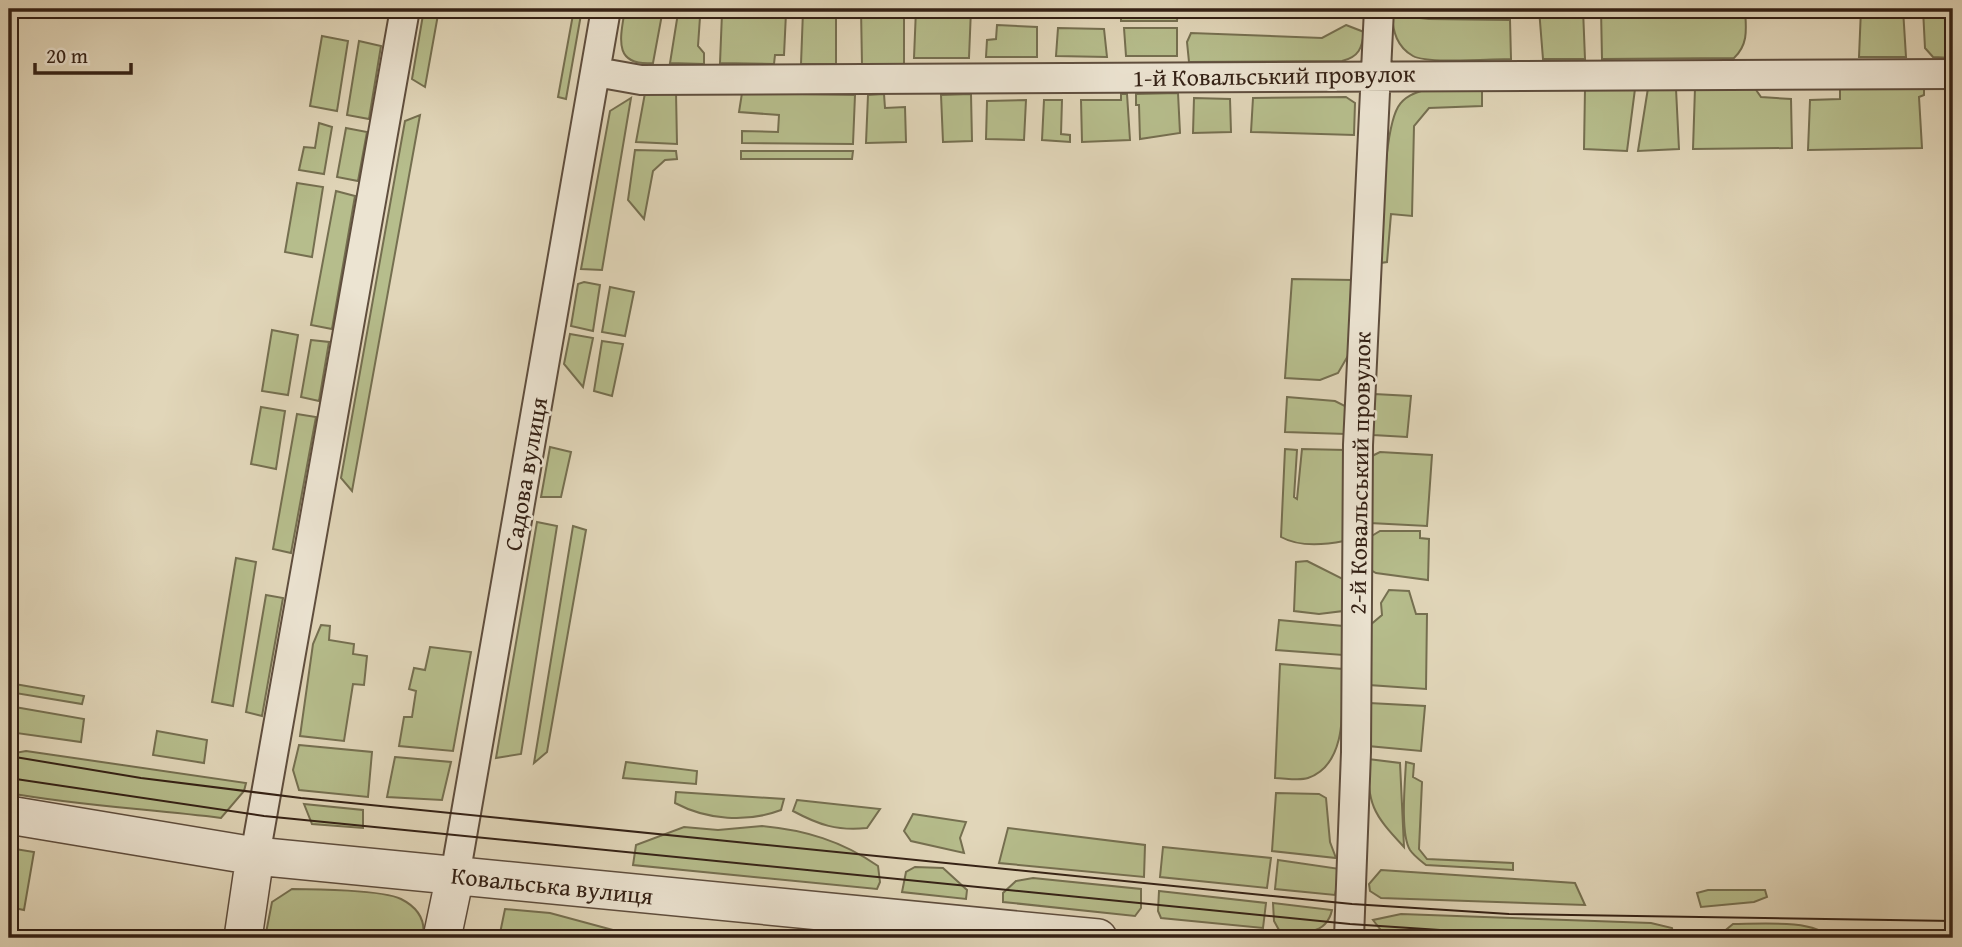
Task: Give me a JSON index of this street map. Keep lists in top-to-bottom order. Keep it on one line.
{"streets":{"street":["1-й Ковальський провулок","2-й Ковальський провулок","Садова вулиця","Ковальська вулиця"]},"crossings":[["1-й Ковальський провулок","2-й Ковальський провулок"],["1-й Ковальський провулок","Садова вулиця"],["Садова вулиця","Ковальська вулиця"]],"scale_bar":"20 m"}
